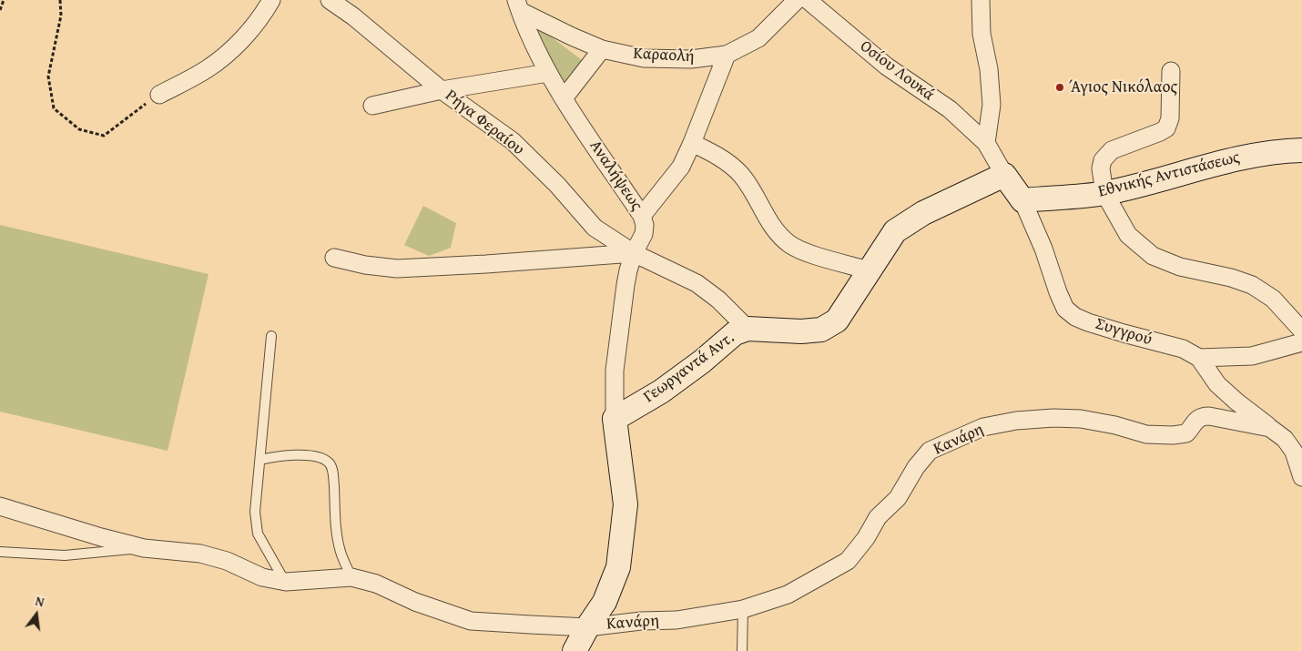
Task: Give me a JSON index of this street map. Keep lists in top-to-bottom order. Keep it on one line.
{"streets":{"main road":["Εθνικής Αντιστάσεως","Γεωργαντά Αντ."],"street":["Καραολή","Οσίου Λουκά","Ρήγα Φεραίου","Αναλήψεως","Συγγρού","Κανάρη"]},"crossings":[["Καραολή","Αναλήψεως"],["Ρήγα Φεραίου","Αναλήψεως"],["Ρήγα Φεραίου","Γεωργαντά Αντ."],["Εθνικής Αντιστάσεως","Συγγρού"],["Αναλήψεως","Γεωργαντά Αντ."],["Συγγρού","Κανάρη"]],"places":["Άγιος Νικόλαος"],"north":"top"}
